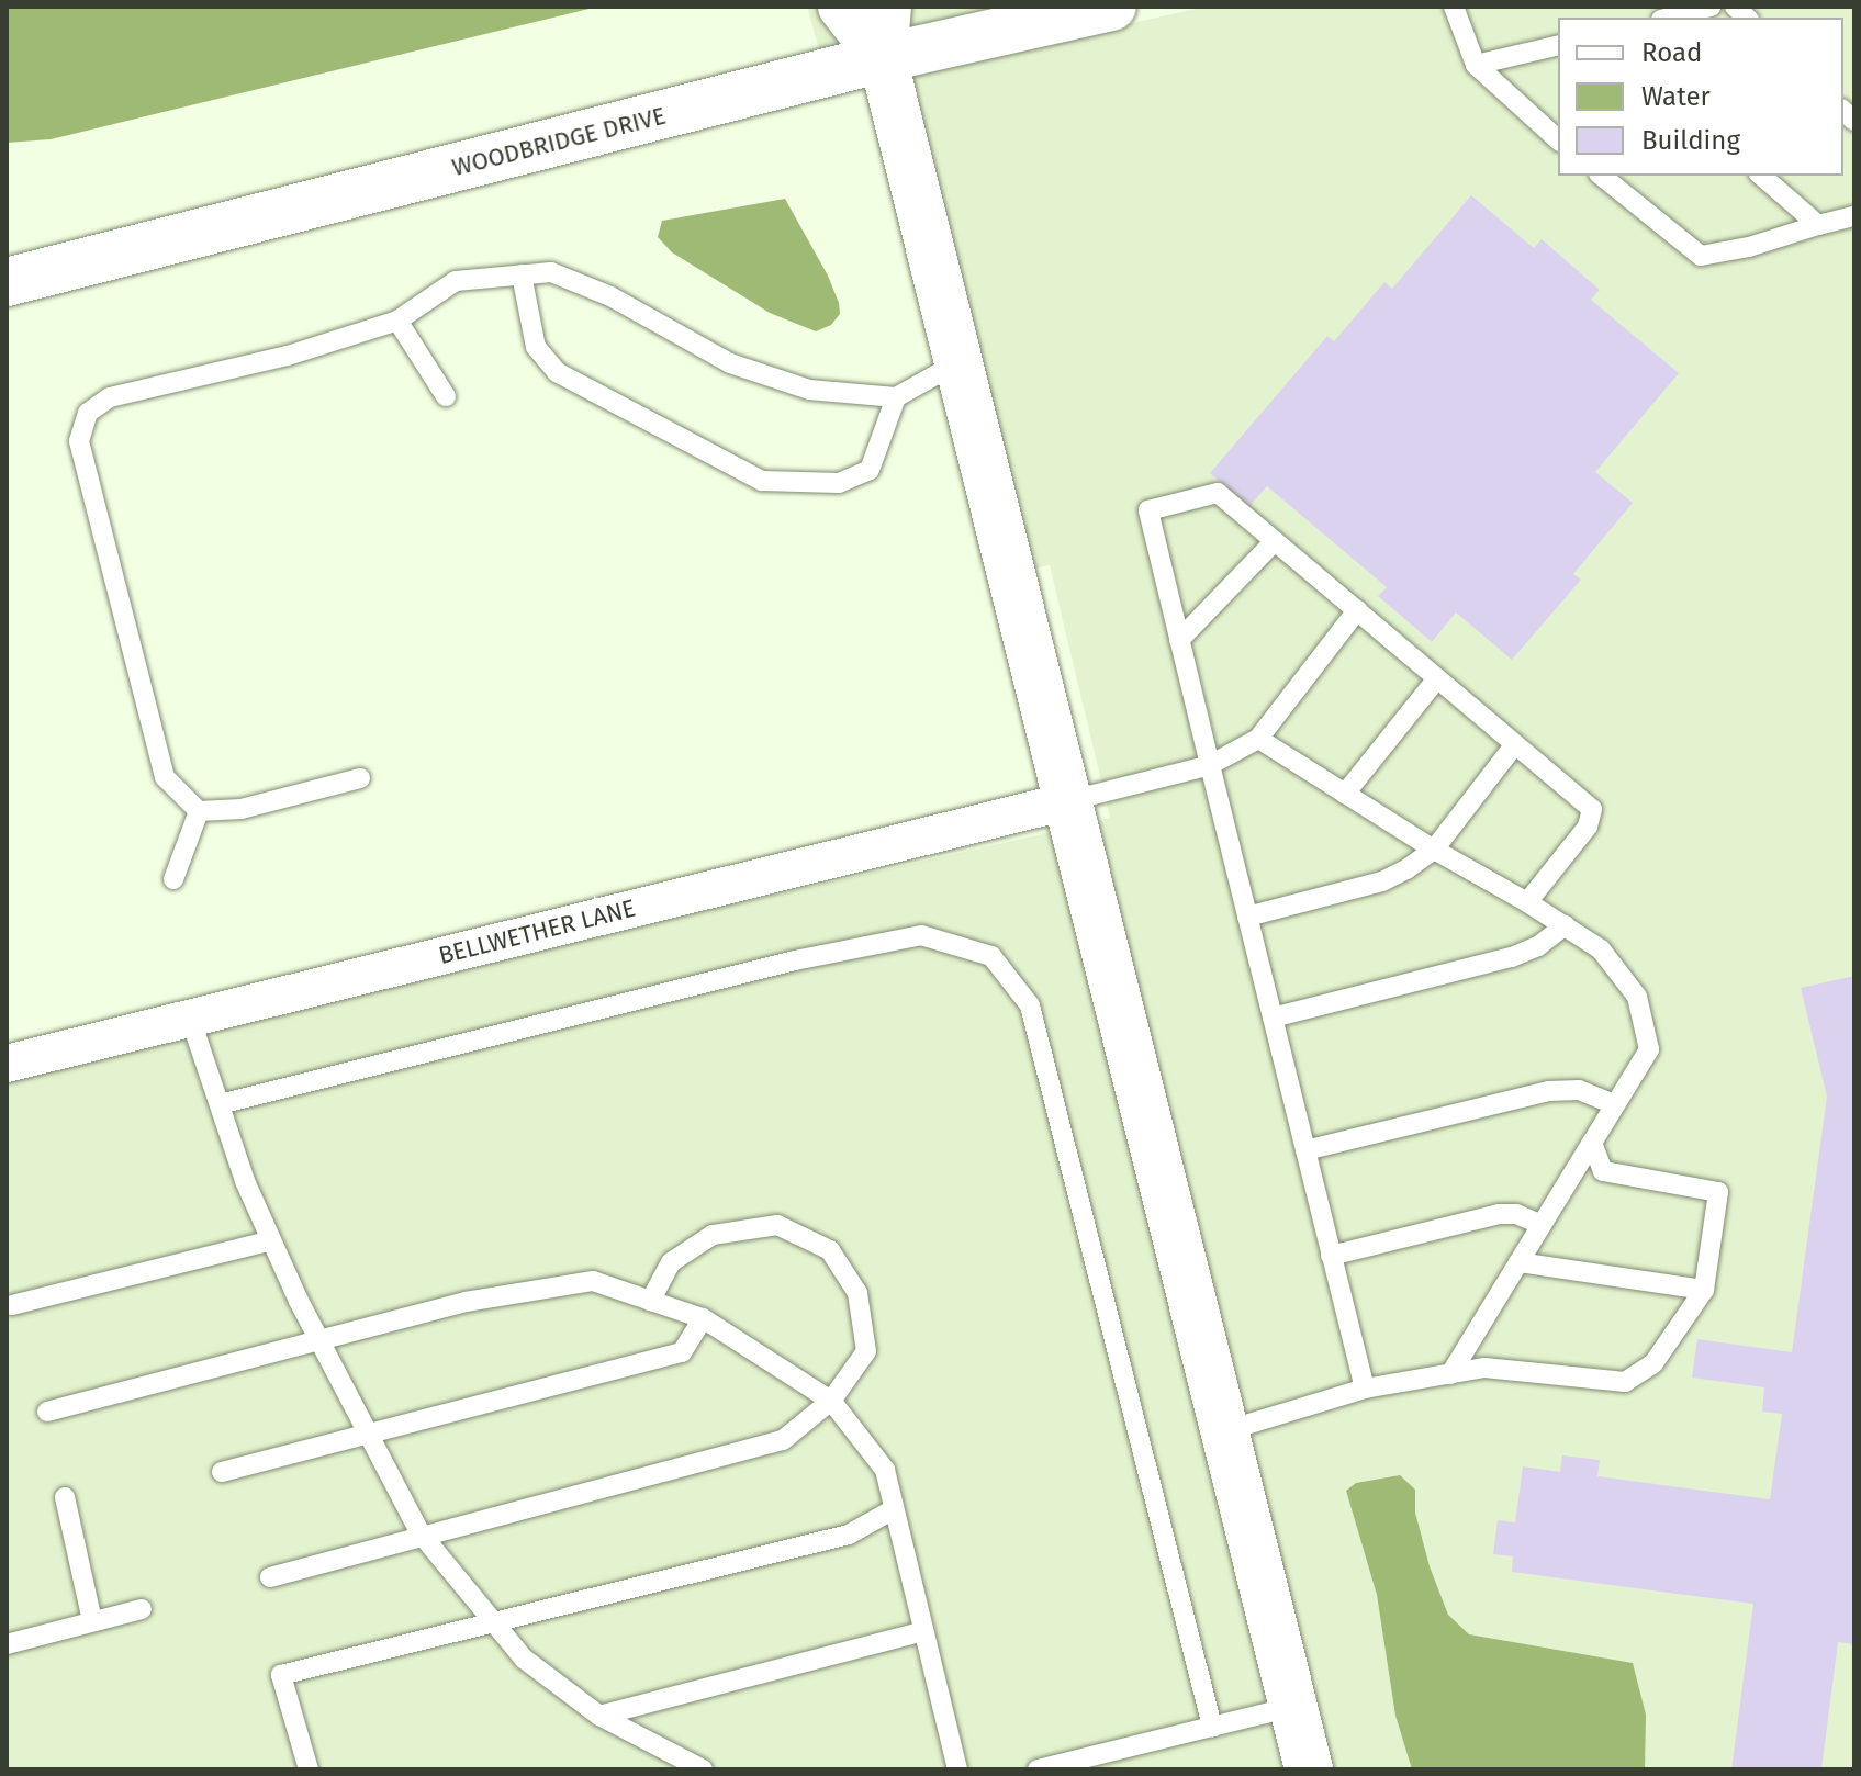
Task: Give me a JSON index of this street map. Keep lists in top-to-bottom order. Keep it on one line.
{"streets":{"street":["WOODBRIDGE DRIVE","BELLWETHER LANE"]},"legend":["Road","Water","Building"]}
